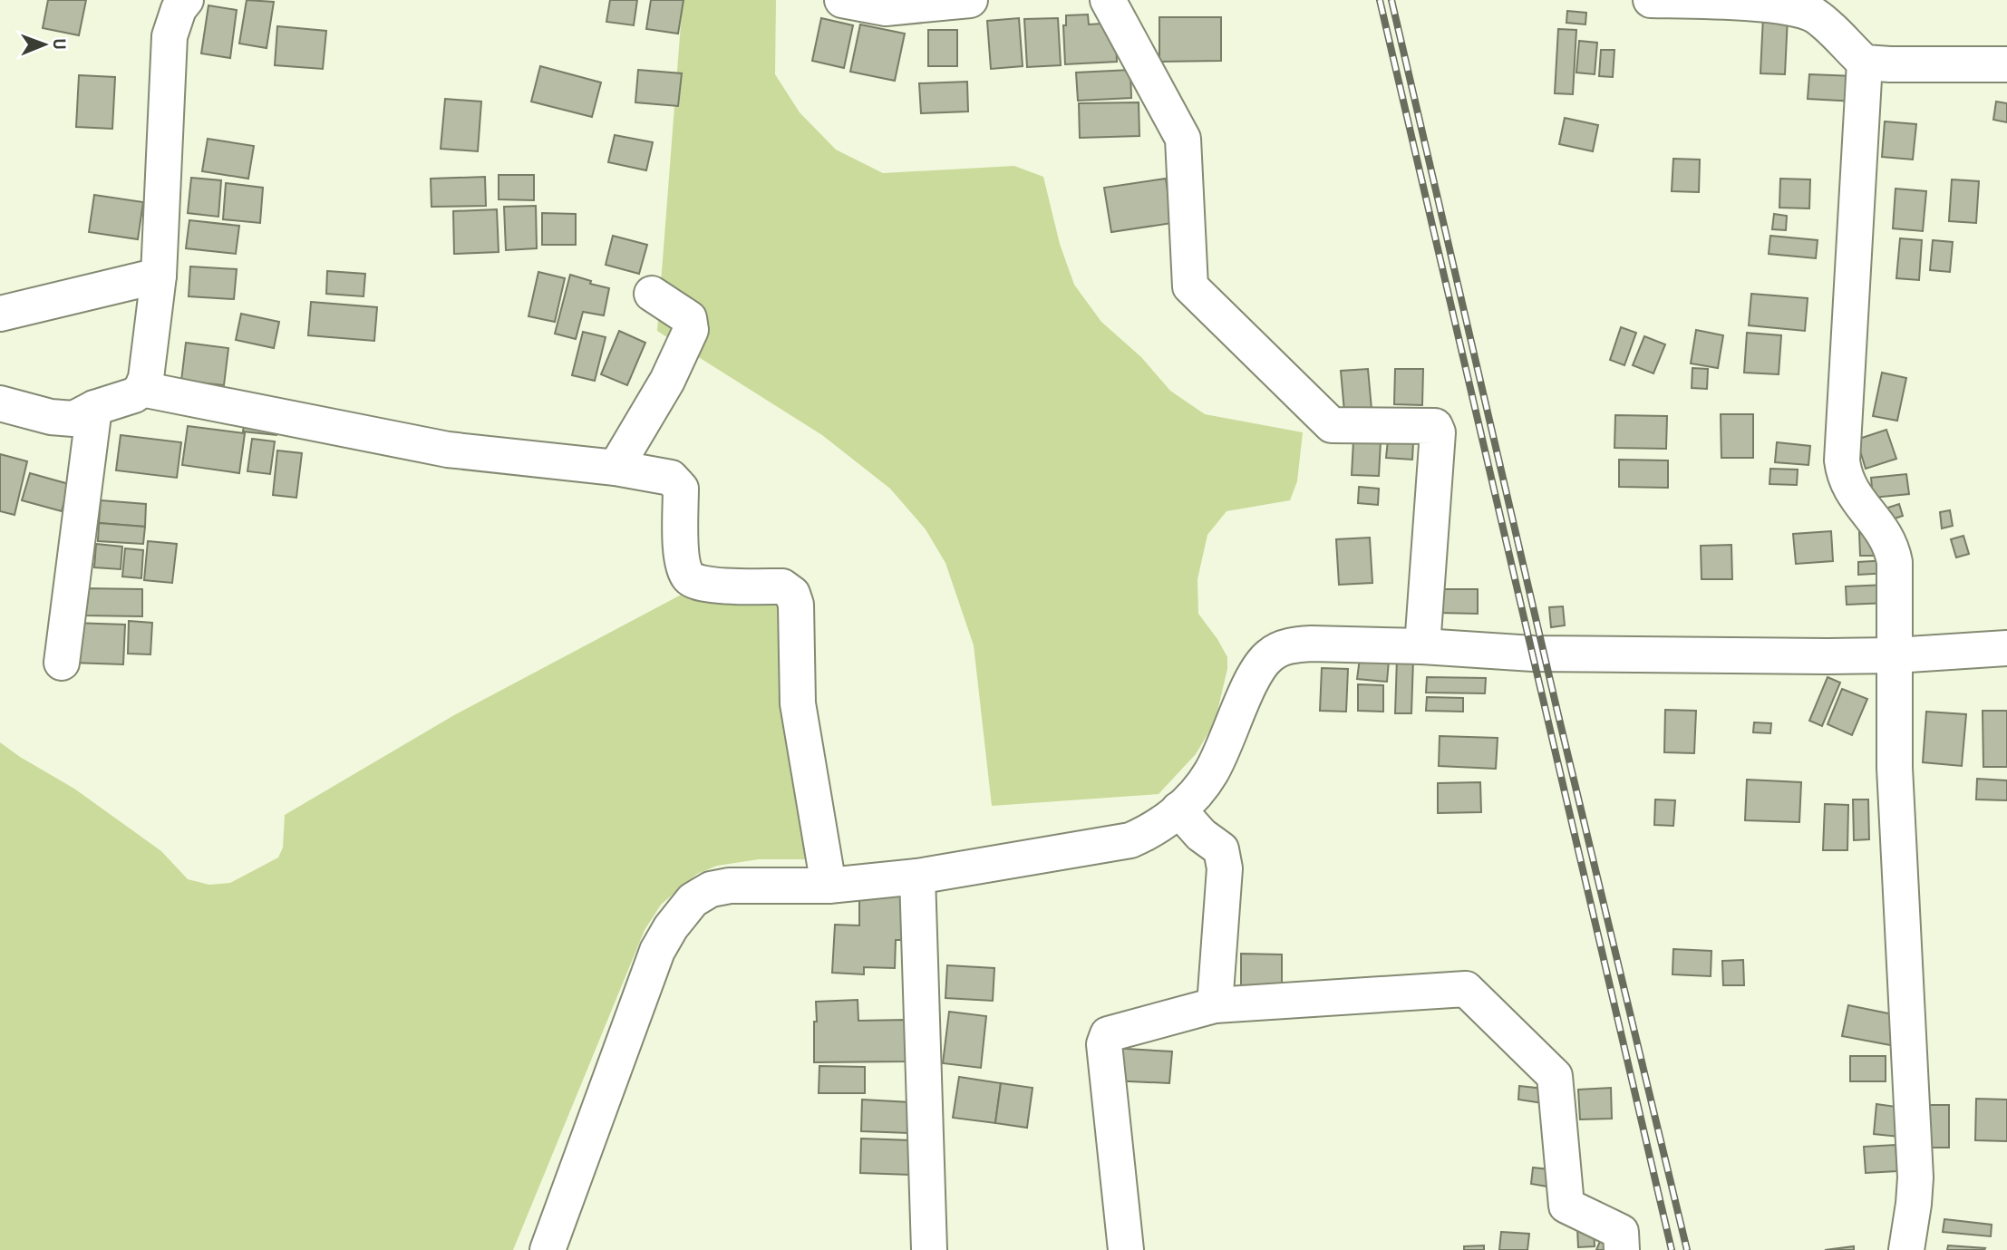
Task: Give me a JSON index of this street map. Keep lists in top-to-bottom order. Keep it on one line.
{"north":"right"}
